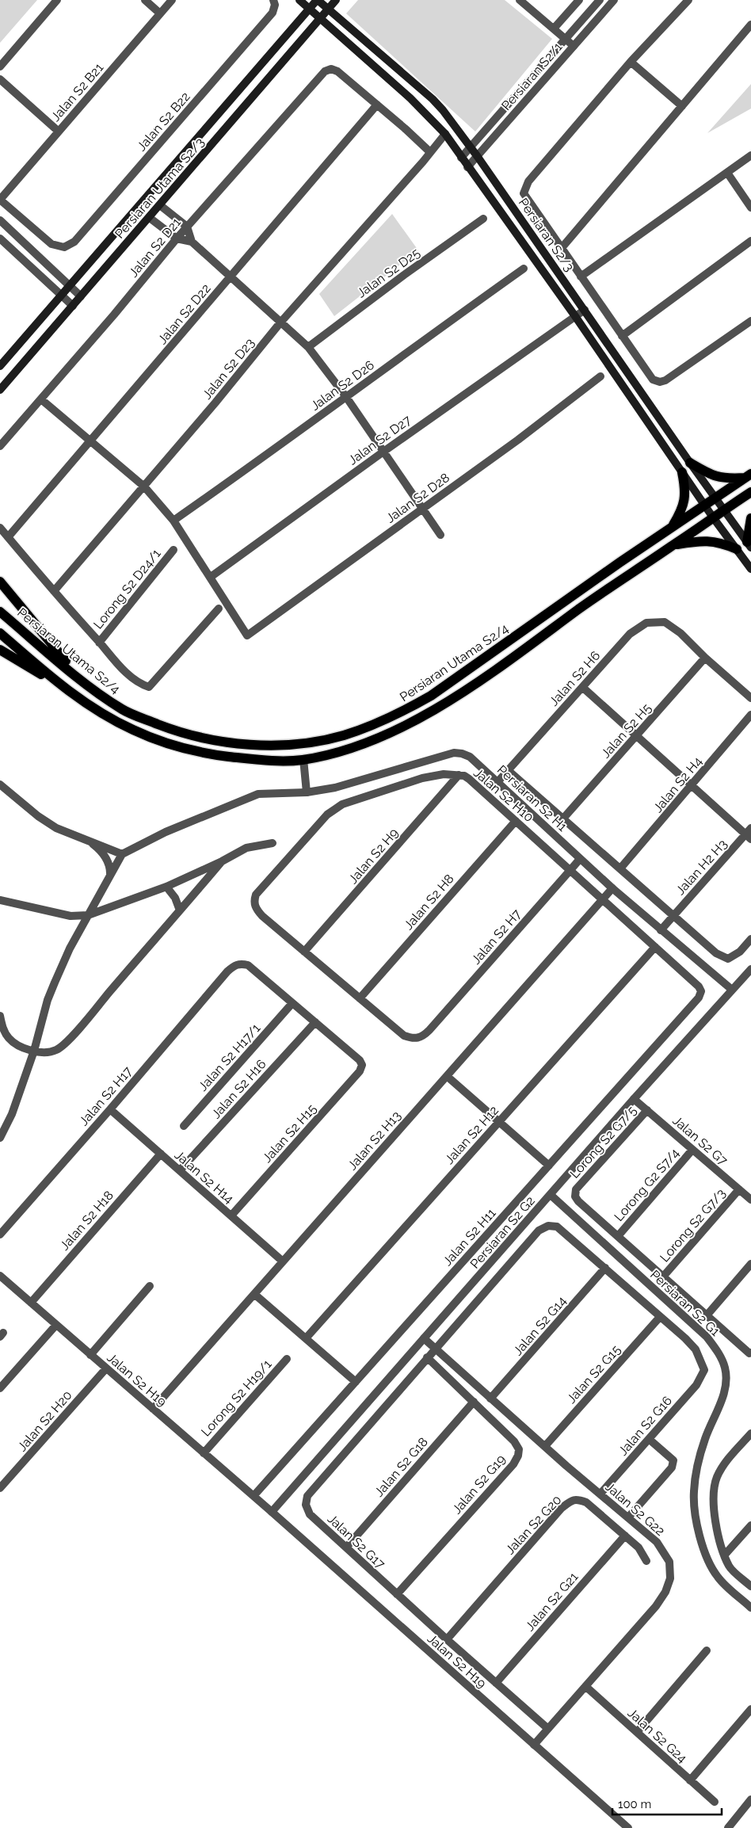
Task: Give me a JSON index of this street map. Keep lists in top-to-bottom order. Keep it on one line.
{"streets":{"main road":["Persiaran Utama S2/3","Persiaran S2/3","Persiaran Utama S2/4"],"street":["Persiaran S2/1","Jalan S2 B21","Jalan S2 B22","Jalan S2 D21","Jalan S2 D25","Jalan S2 D22","Jalan S2 D23","Jalan S2 D26","Jalan S2 D27","Jalan S2 D28","Lorong S2 D24/1","Jalan S2 H6","Jalan S2 H5","Jalan S2 H4","Jalan S2 H10","Persiaran S2 H1","Jalan S2 H9","Jalan H2 H3","Jalan S2 H8","Jalan S2 H7","Jalan S2 H17/1","Jalan S2 H16","Jalan S2 H17","Jalan S2 H15","Jalan S2 H12","Jalan S2 H13","Jalan S2 G7","Lorong S2 G7/5","Jalan S2 H14","Lorong G2 S7/4","Jalan S2 H18","Lorong S2 G7/3","Persiaran S2 G2","Jalan S2 H11","Persiaran S2 G1","Jalan S2 G14","Jalan S2 G15","Jalan S2 H19","Lorong S2 H19/1","Jalan S2 H20","Jalan S2 G16","Jalan S2 G18","Jalan S2 G19","Jalan S2 G22","Jalan S2 G20","Jalan S2 G17","Jalan S2 G21","Jalan S2 G24"]},"crossings":[["Persiaran S2/1","Persiaran S2/3"],["Jalan S2 B21","Jalan S2 B22"],["Persiaran Utama S2/3","Persiaran S2/3"],["Persiaran S2/3","Jalan S2 D27"],["Persiaran S2/3","Persiaran Utama S2/4"],["Jalan S2 D21","Jalan S2 D22"],["Jalan S2 D27","Jalan S2 D28"],["Jalan S2 H6","Jalan S2 H5"],["Jalan S2 H6","Persiaran S2 H1"],["Jalan S2 H10","Jalan S2 H9"],["Jalan S2 H10","Jalan S2 H8"],["Jalan S2 H10","Jalan S2 H7"],["Jalan S2 H10","Jalan S2 H12"],["Jalan S2 H10","Jalan S2 H13"],["Jalan S2 H10","Jalan S2 H11"],["Persiaran S2 H1","Jalan H2 H3"],["Persiaran S2 H1","Jalan S2 H7"],["Persiaran S2 H1","Jalan S2 H13"],["Persiaran S2 H1","Persiaran S2 G2"],["Jalan S2 H8","Jalan S2 H7"],["Jalan S2 H17/1","Jalan S2 H17"],["Jalan S2 H16","Jalan S2 H15"],["Jalan S2 H16","Jalan S2 H14"],["Jalan S2 H17","Jalan S2 H14"],["Jalan S2 H15","Jalan S2 H14"],["Jalan S2 H13","Jalan S2 H14"],["Jalan S2 H13","Jalan S2 H19"],["Jalan S2 G7","Lorong S2 G7/5"],["Jalan S2 G7","Lorong G2 S7/4"],["Jalan S2 G7","Lorong S2 G7/3"],["Jalan S2 G7","Persiaran S2 G2"],["Lorong S2 G7/5","Lorong G2 S7/4"],["Jalan S2 H14","Jalan S2 H18"],["Jalan S2 H18","Jalan S2 H19"],["Persiaran S2 G2","Persiaran S2 G1"],["Persiaran S2 G2","Jalan S2 H19"],["Persiaran S2 G2","Jalan S2 G22"],["Jalan S2 H11","Jalan S2 H19"],["Jalan S2 G14","Jalan S2 G22"],["Jalan S2 G14","Jalan S2 G17"],["Jalan S2 G15","Jalan S2 G16"],["Jalan S2 G15","Jalan S2 G22"],["Jalan S2 H19","Lorong S2 H19/1"],["Jalan S2 H19","Jalan S2 H20"],["Jalan S2 H19","Jalan S2 G22"],["Jalan S2 G16","Jalan S2 G22"],["Jalan S2 G18","Jalan S2 G19"],["Jalan S2 G18","Jalan S2 G17"],["Jalan S2 G19","Jalan S2 G17"],["Jalan S2 G22","Jalan S2 G17"],["Jalan S2 G22","Jalan S2 G24"],["Jalan S2 G20","Jalan S2 G17"],["Jalan S2 G20","Jalan S2 G21"],["Jalan S2 G17","Jalan S2 G21"]],"scale_bar":"100 m"}
